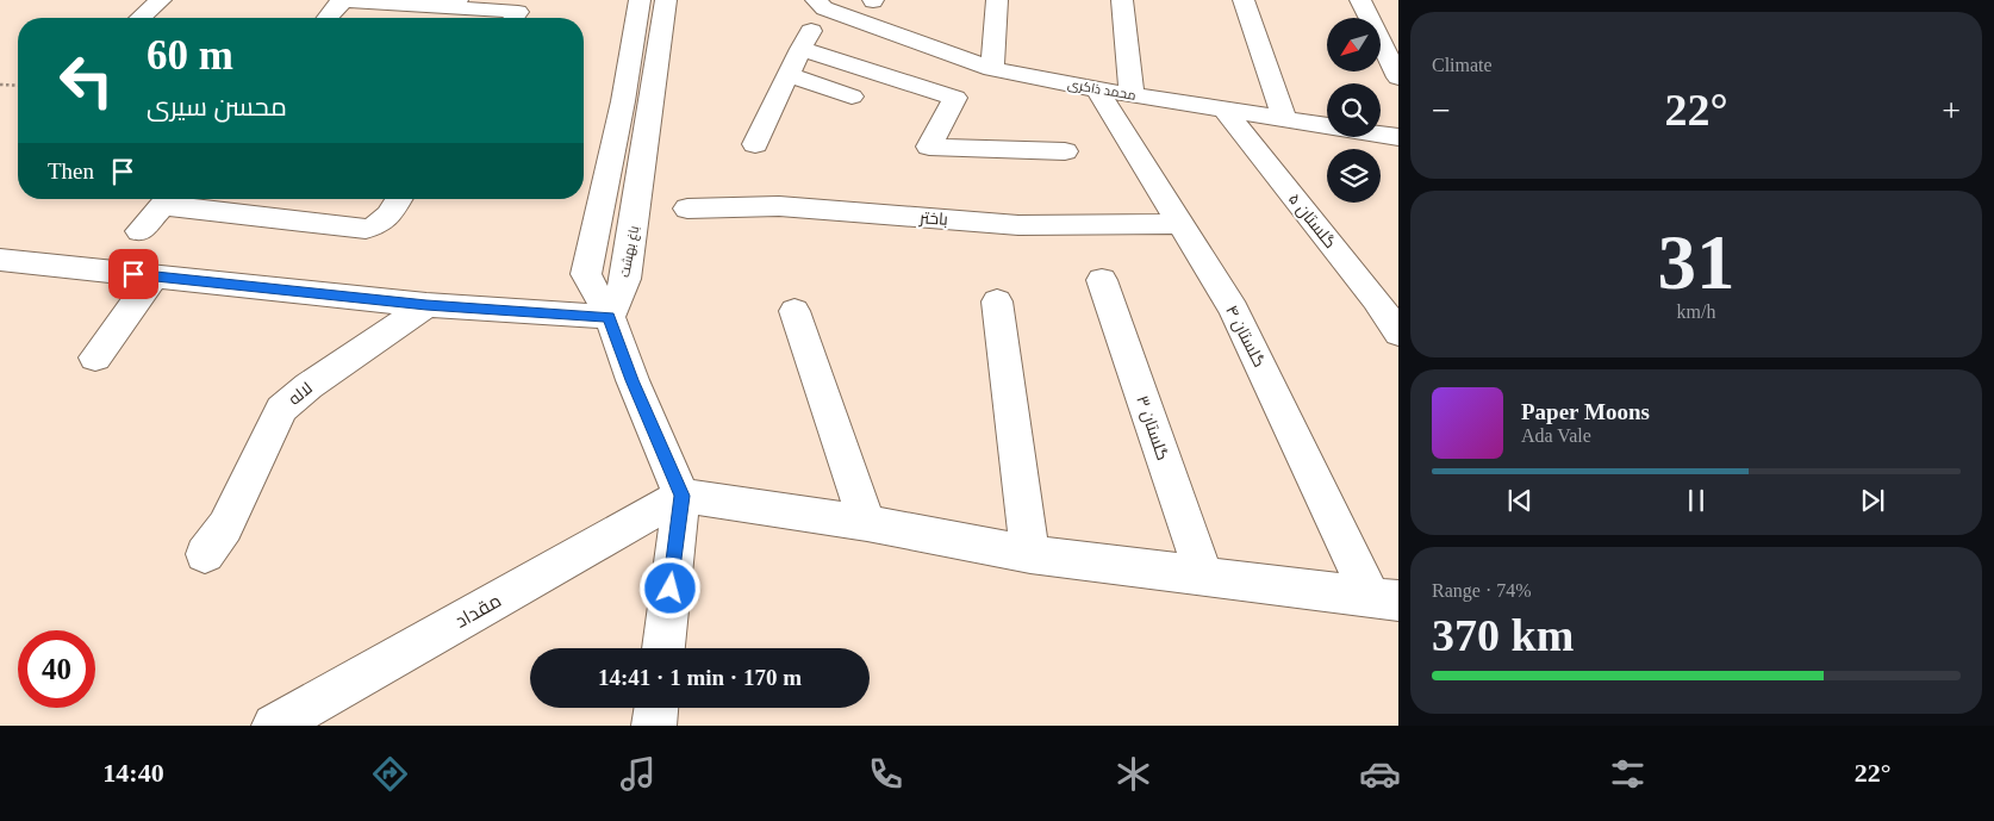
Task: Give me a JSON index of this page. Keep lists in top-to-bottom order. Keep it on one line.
{"streets":{"street":["محمد ذاکری","باختر","گلستان ۵","باغ بهشت","گلستان ۴","لاله","گلستان ۳","مقداد"]},"crossings":[["محمد ذاکری","گلستان ۵"],["محمد ذاکری","گلستان ۴"],["باختر","گلستان ۴"]],"north":"bottom left","page":{"tile":["Climate",["31","km/h"],["Range · 74%","370 km"]],"turn":["60 m","محسن سیری"],"heat":["−","22°","+"],"then":"Then","song":["Paper Moons","Ada Vale"],"limit":"40","trip":"14:41 · 1 min · 170 m","tabs":["14:40","22°"]}}
